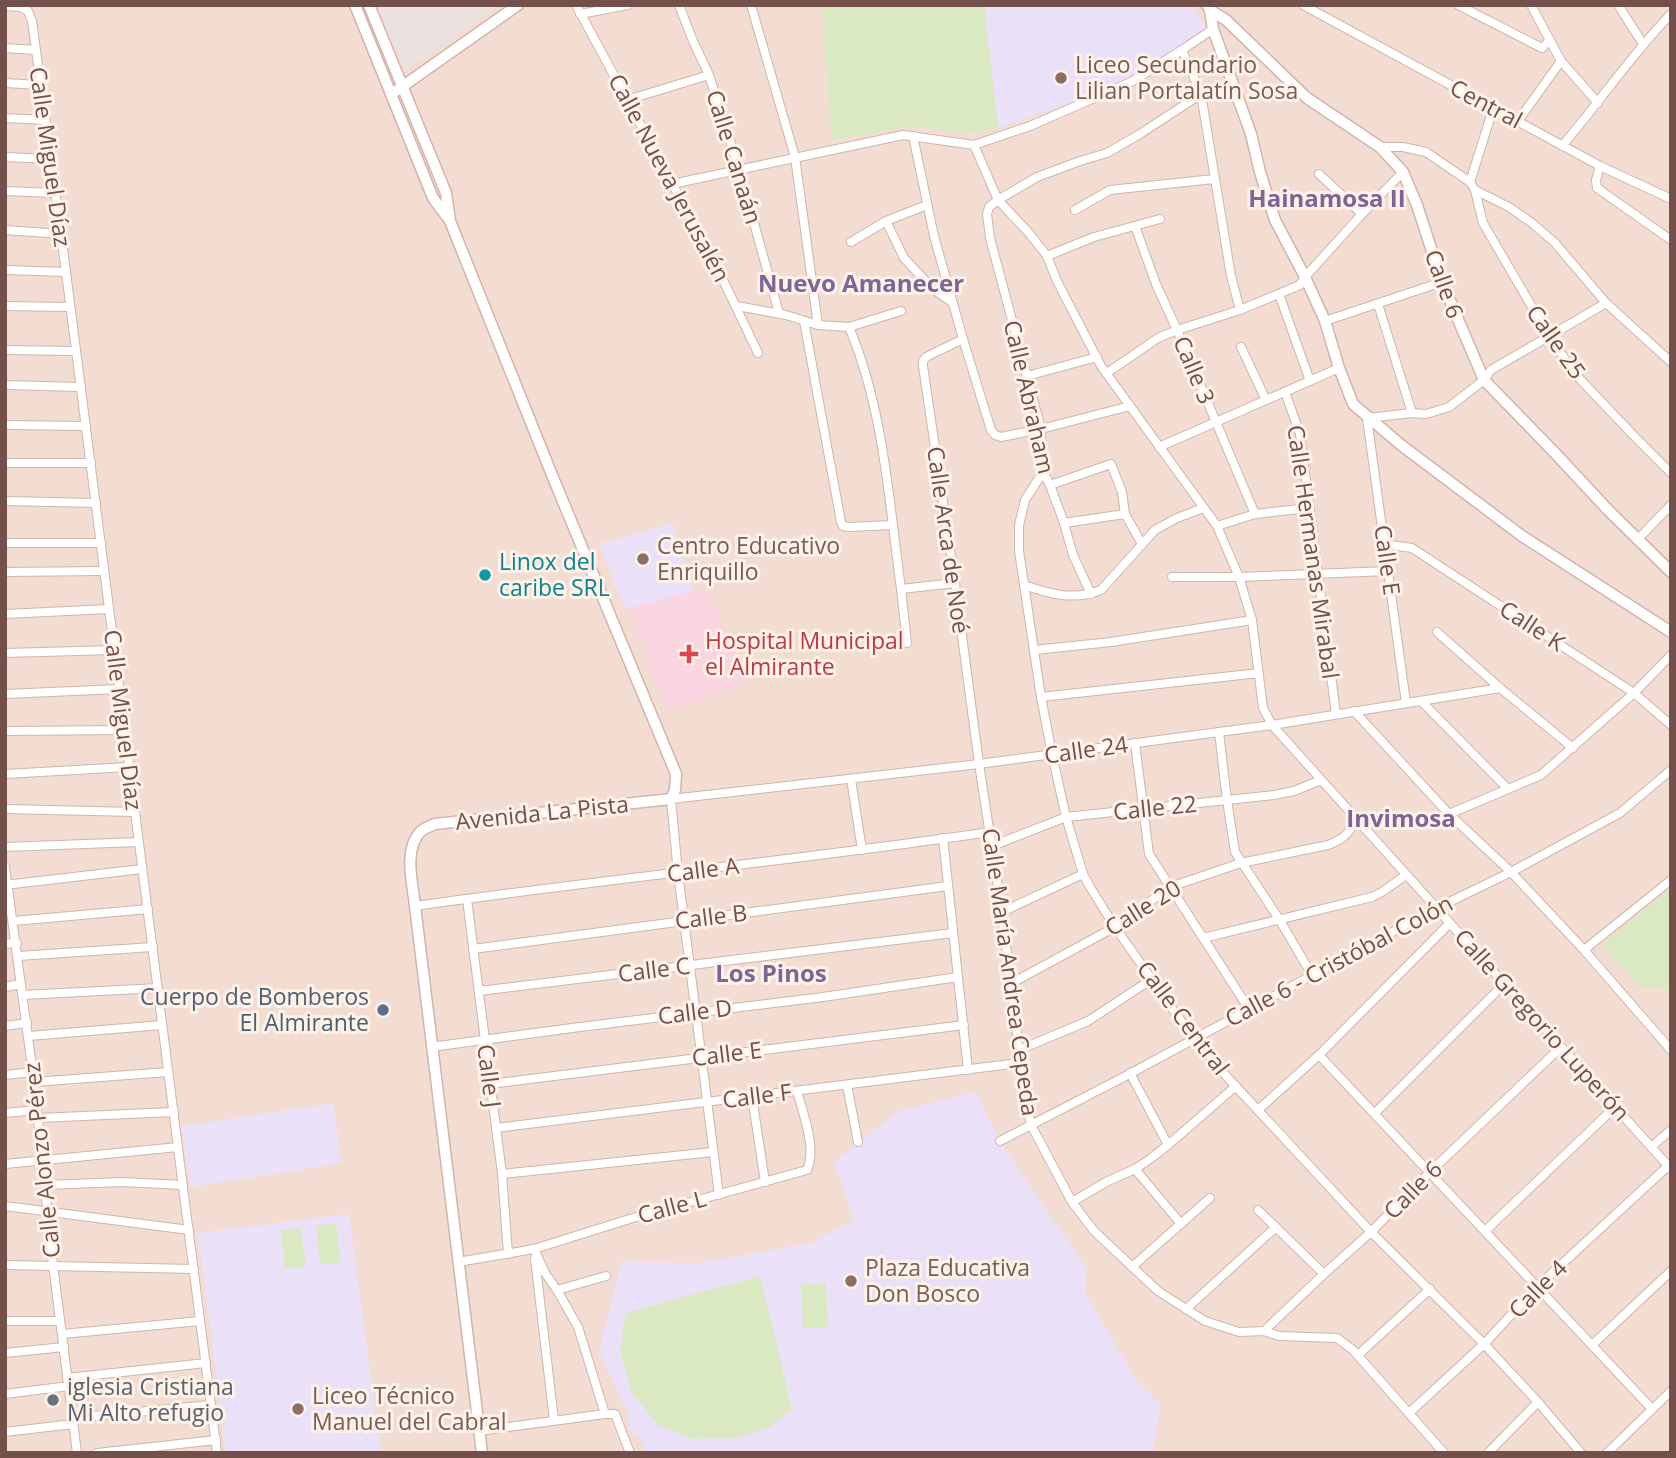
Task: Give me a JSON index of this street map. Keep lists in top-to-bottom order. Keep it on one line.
{"streets":{"main road":["Calle 6","Avenida La Pista"],"street":["Central","Calle Miguel Díaz","Calle Canaán","Calle Nueva Jerusalén","Calle 25","Calle 3","Calle Abraham","Calle Arca de Noé","Calle Hermanas Mirabal","Calle E","Calle K","Calle 24","Calle 22","Calle A","Calle 20","Calle B","Calle 6 - Cristóbal Colón","Calle C","Calle María Andrea Cepeda","Calle D","Calle Central","Calle Gregorio Luperón","Calle J","Calle F","Calle Alonzo Pérez","Calle L","Calle 4"]},"crossings":[["Calle 6","Calle María Andrea Cepeda"],["Calle 6","Calle Central"],["Calle 6","Calle Gregorio Luperón"],["Calle Abraham","Calle Central"],["Calle Arca de Noé","Calle 24"],["Calle Arca de Noé","Calle María Andrea Cepeda"],["Calle Hermanas Mirabal","Calle 24"],["Calle E","Calle K"],["Calle E","Calle 24"],["Calle E","Calle J"],["Calle 24","Avenida La Pista"],["Calle 24","Calle María Andrea Cepeda"],["Calle 24","Calle Central"],["Calle 24","Calle Gregorio Luperón"],["Calle 22","Calle María Andrea Cepeda"],["Calle 22","Calle Central"],["Calle 22","Calle Gregorio Luperón"],["Avenida La Pista","Calle A"],["Avenida La Pista","Calle D"],["Avenida La Pista","Calle L"],["Calle A","Calle María Andrea Cepeda"],["Calle A","Calle J"],["Calle 20","Calle María Andrea Cepeda"],["Calle 20","Calle Central"],["Calle 20","Calle Gregorio Luperón"],["Calle B","Calle J"],["Calle 6 - Cristóbal Colón","Calle María Andrea Cepeda"],["Calle 6 - Cristóbal Colón","Calle Central"],["Calle 6 - Cristóbal Colón","Calle Gregorio Luperón"],["Calle C","Calle J"],["Calle María Andrea Cepeda","Calle F"],["Calle María Andrea Cepeda","Calle 4"],["Calle D","Calle J"],["Calle Central","Calle 4"],["Calle Gregorio Luperón","Calle 4"],["Calle J","Calle F"],["Calle J","Calle L"],["Calle F","Calle L"]],"districts":["Hainamosa II","Nuevo Amanecer","Invimosa","Los Pinos"],"places":{"other":["Liceo Secundario Lilian Portalatín Sosa","Centro Educativo Enriquillo","Linox del caribe SRL","Cuerpo de Bomberos El Almirante","Plaza Educativa Don Bosco","iglesia Cristiana Mi Alto refugio","Liceo Técnico Manuel del Cabral"],"health":["Hospital Municipal el Almirante"]}}
